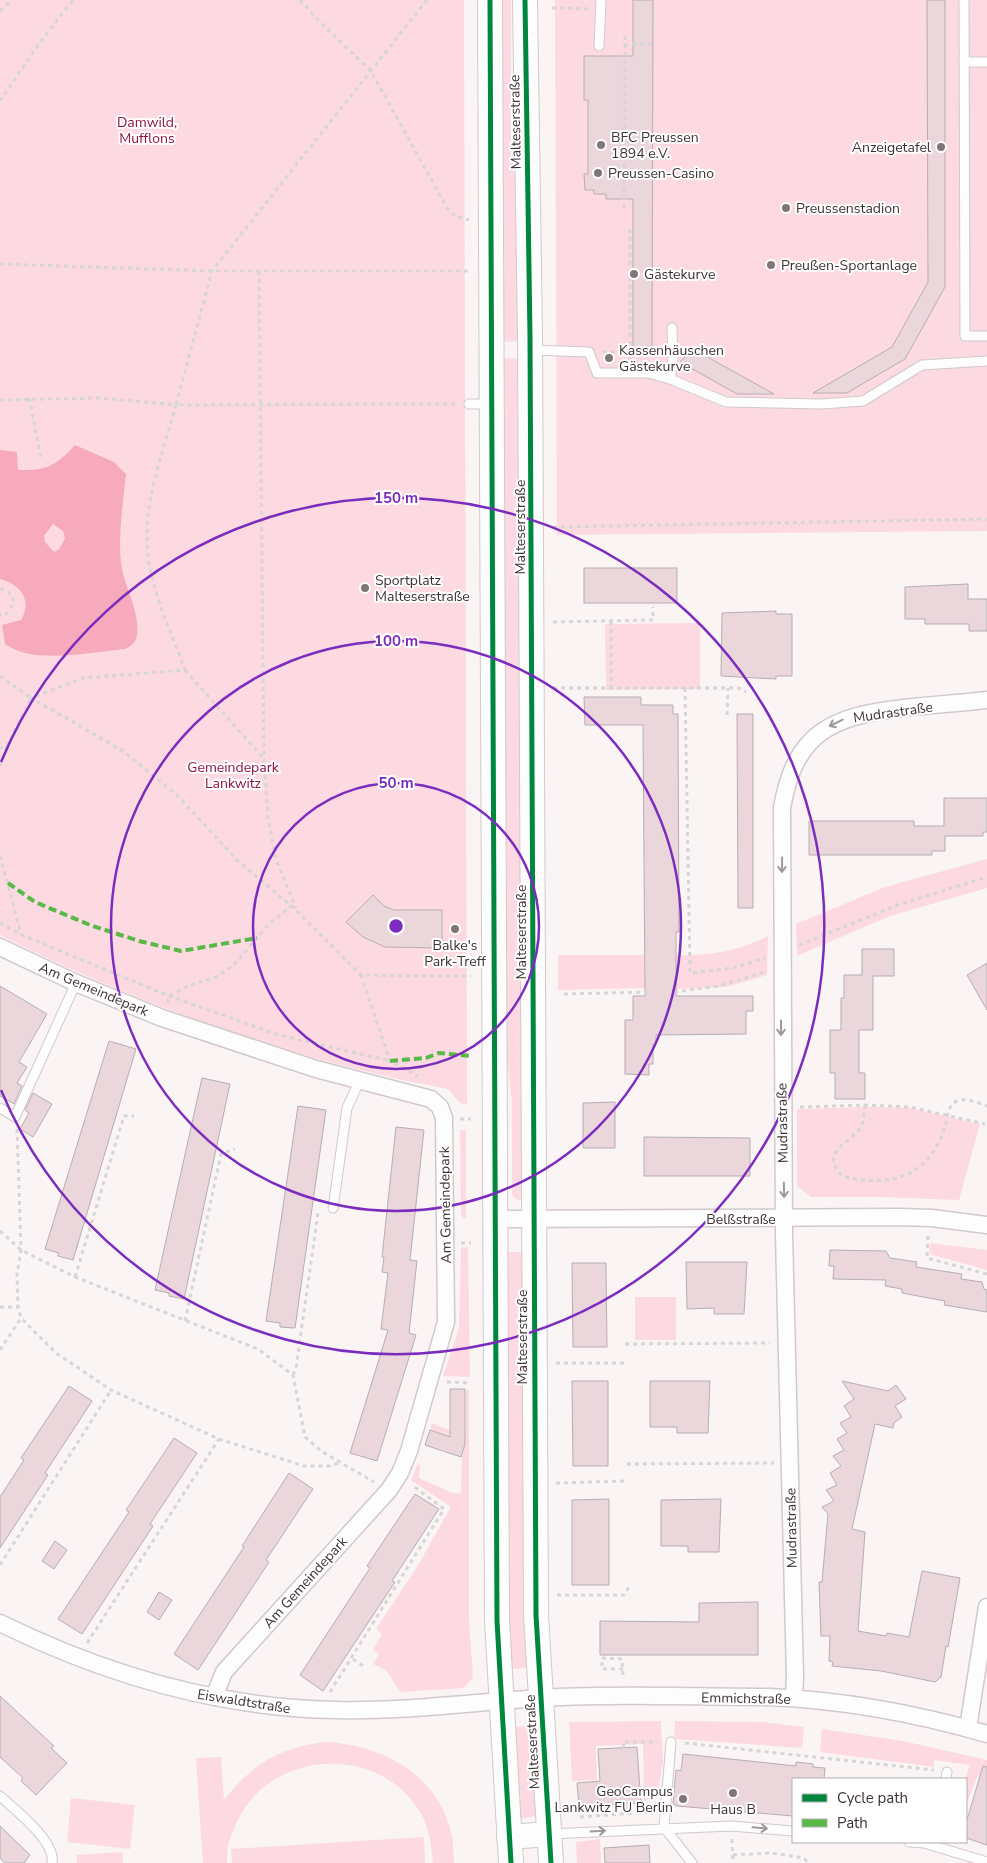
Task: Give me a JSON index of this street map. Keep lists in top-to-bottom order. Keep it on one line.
{"streets":{"main road":["Malteserstraße"],"street":["Mudrastraße","Am Gemeindepark","Belßstraße","Emmichstraße","Eiswaldtstraße"]},"crossings":[["Malteserstraße","Belßstraße"],["Malteserstraße","Emmichstraße"],["Malteserstraße","Eiswaldtstraße"],["Mudrastraße","Belßstraße"],["Mudrastraße","Emmichstraße"],["Am Gemeindepark","Eiswaldtstraße"],["Emmichstraße","Eiswaldtstraße"]],"one_way":["Mudrastraße"],"parks":["Damwild, Mufflons","Gemeindepark Lankwitz"],"places":["BFC Preussen 1894 e.V.","Anzeigetafel","Preussen-Casino","Preussenstadion","Preußen-Sportanlage","Gästekurve","Kassenhäuschen Gästekurve","Sportplatz Malteserstraße","Balke's Park-Treff","Haus B","GeoCampus Lankwitz FU Berlin"],"legend":["Cycle path","Path"],"rings":["150 m","100 m","50 m"]}
